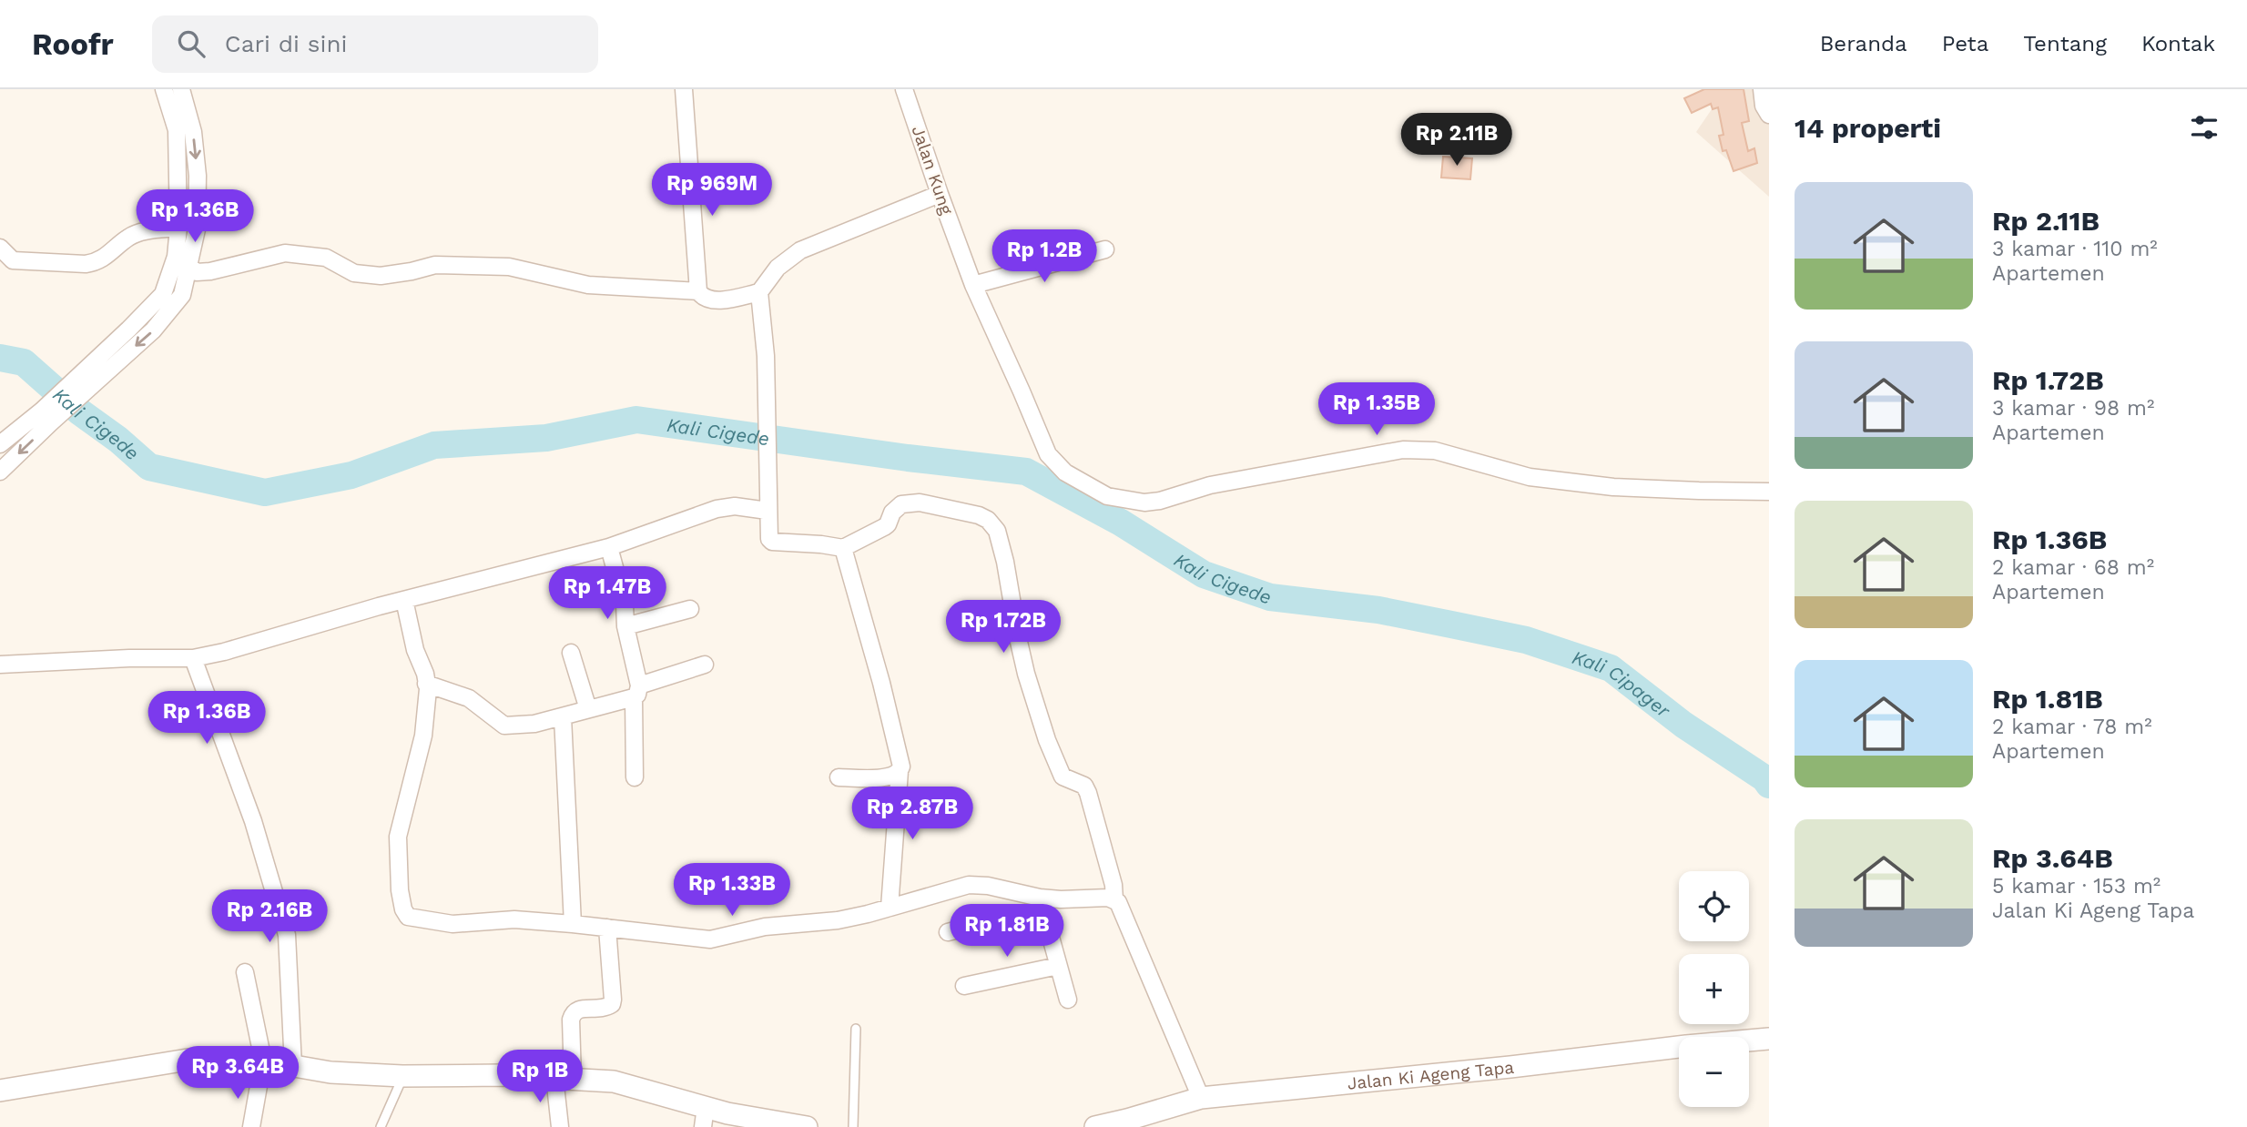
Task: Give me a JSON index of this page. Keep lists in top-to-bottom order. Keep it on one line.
{"streets":{"street":["Jalan Kung","Jalan Ki Ageng Tapa"]},"water":["Kali Cigede","Kali Cipager"],"page":{"header":"Roofr","search":"Cari di sini","nav":["Beranda","Peta","Tentang","Kontak"],"heading":"14 properti","price":["Rp 2.11B","Rp 969M","Rp 1.36B","Rp 1.2B","Rp 1.35B","Rp 1.47B","Rp 1.72B","Rp 1.36B","Rp 2.87B","Rp 1.33B","Rp 2.16B","Rp 1.81B","Rp 3.64B","Rp 1B"],"list":[{"name":"Rp 2.11B","note":"3 kamar · 110 m² · Apartemen"},{"name":"Rp 1.72B","note":"3 kamar · 98 m² · Apartemen"},{"name":"Rp 1.36B","note":"2 kamar · 68 m² · Apartemen"},{"name":"Rp 1.81B","note":"2 kamar · 78 m² · Apartemen"},{"name":"Rp 3.64B","note":"5 kamar · 153 m² · Jalan Ki Ageng Tapa"}],"map_buttons":["+","−"]}}
